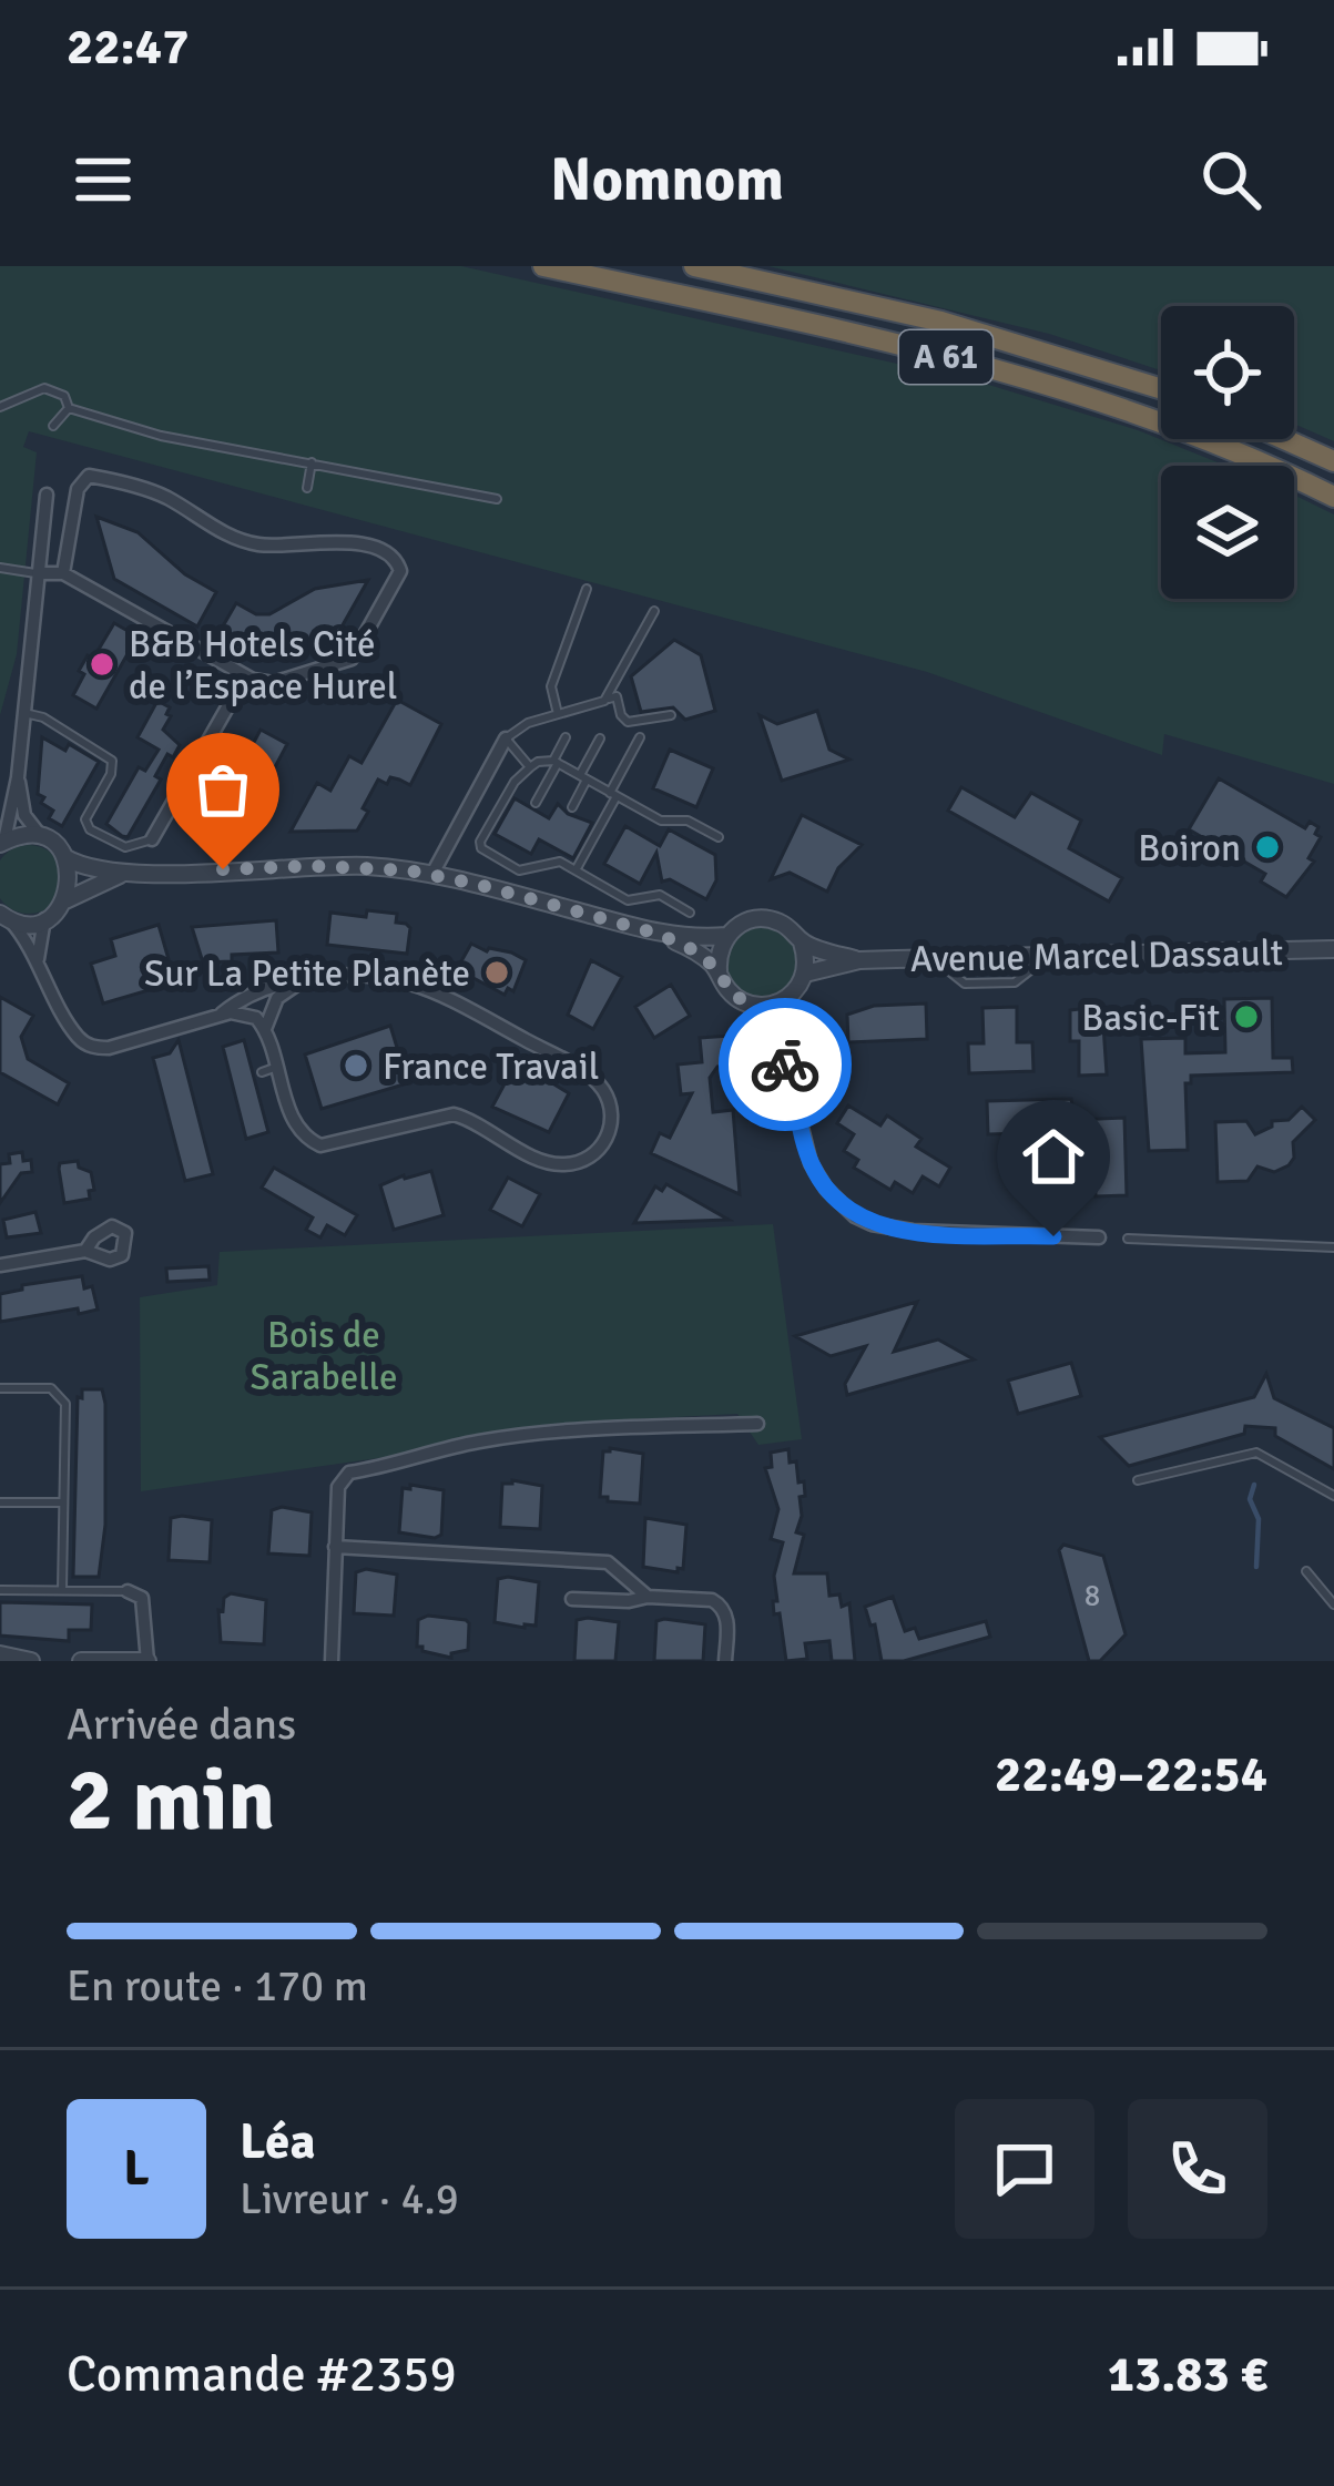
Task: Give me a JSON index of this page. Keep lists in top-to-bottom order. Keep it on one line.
{"streets":{"highway":["A 61"],"street":["Avenue Marcel Dassault"]},"parks":["Bois de Sarabelle"],"places":["B&B Hotels Cité de l’Espace Hurel","Boiron","Sur La Petite Planète","Basic-Fit","France Travail"],"house_numbers":["8"],"page":{"status":"22:47","header":"Nomnom","heading":["2 min","Arrivée dans","22:49–22:54"],"panel":["Léa","Livreur · 4.9","Commande #2359","13.83 €"],"bar":"En route · 170 m","round":"L"}}
